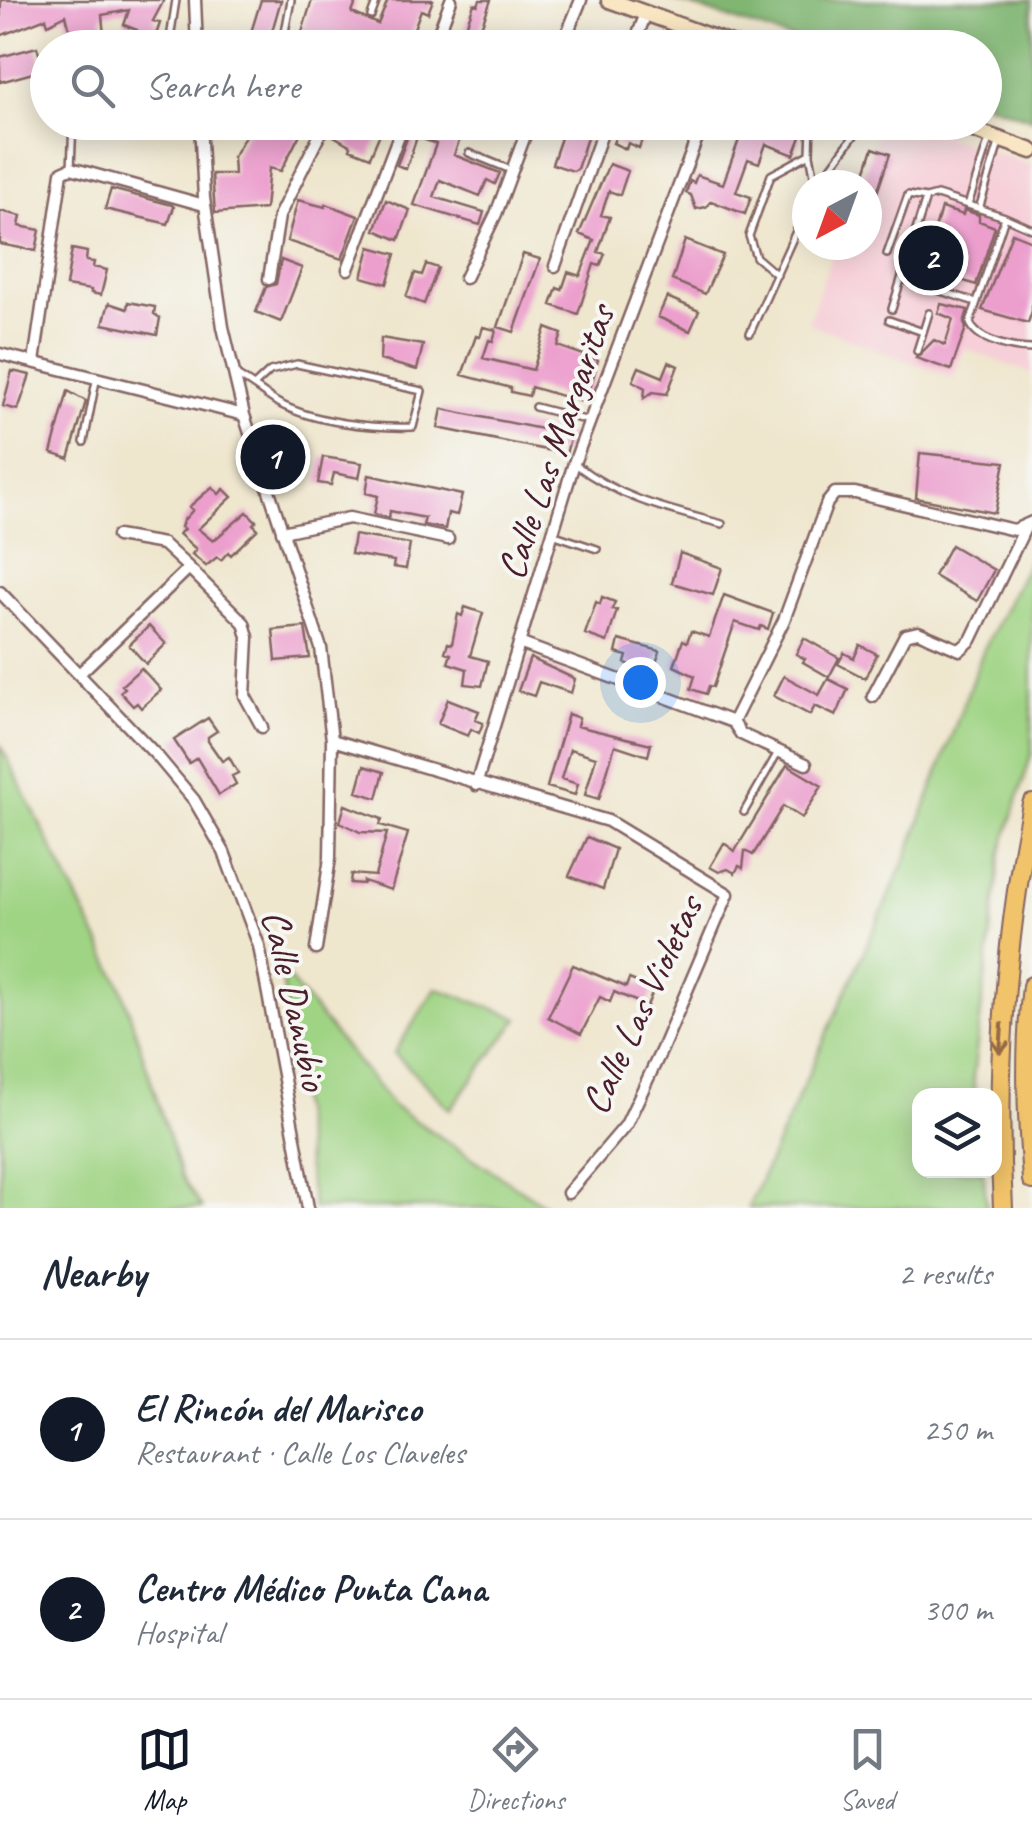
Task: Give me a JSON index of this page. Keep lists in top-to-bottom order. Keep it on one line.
{"streets":{"street":["Calle Las Margaritas","Calle Danubio","Calle Las Violetas"]},"crossings":[["Calle Las Margaritas","Calle Las Violetas"]],"north":"bottom left","page":{"search":"Search here","pins":["2","1"],"heading":["Nearby","2 results"],"list":[{"mark":"1","name":"El Rincón del Marisco","note":"Restaurant · Calle Los Claveles","value":"250 m"},{"mark":"2","name":"Centro Médico Punta Cana","note":"Hospital","value":"300 m"}],"nav":["Map","Directions","Saved"]}}
